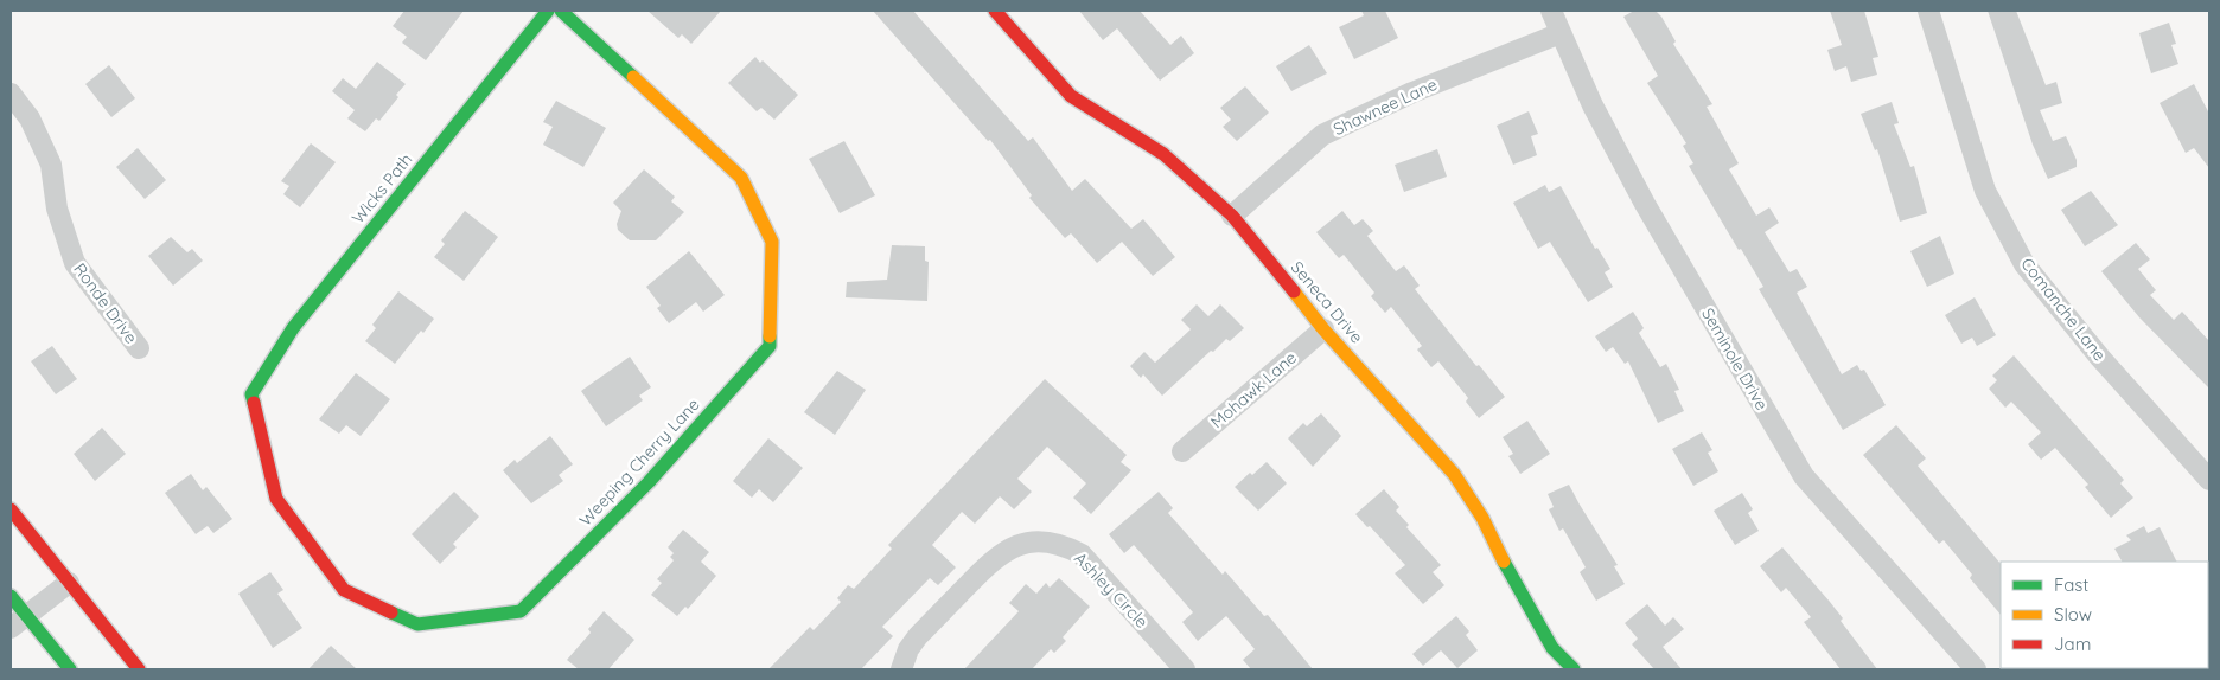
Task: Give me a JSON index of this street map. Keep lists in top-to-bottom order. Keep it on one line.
{"streets":{"street":["Shawnee Lane","Wicks Path","Seneca Drive","Ronde Drive","Comanche Lane","Seminole Drive","Mohawk Lane","Weeping Cherry Lane","Ashley Circle"]},"crossings":[["Shawnee Lane","Seneca Drive"],["Shawnee Lane","Seminole Drive"],["Wicks Path","Weeping Cherry Lane"],["Seneca Drive","Mohawk Lane"]],"legend":["Fast","Slow","Jam"]}
